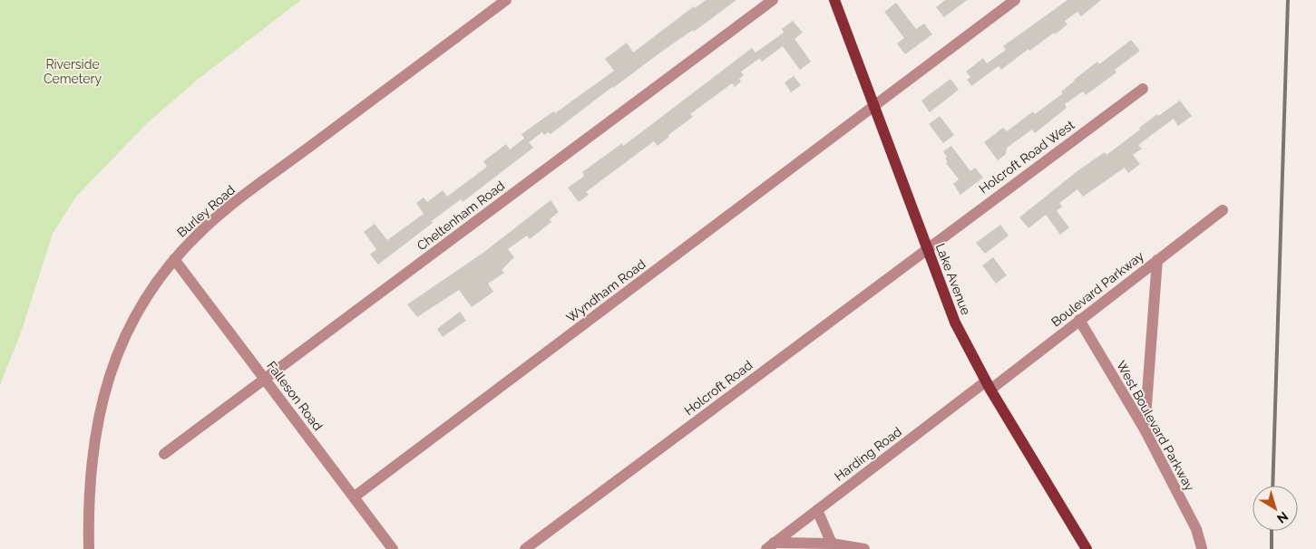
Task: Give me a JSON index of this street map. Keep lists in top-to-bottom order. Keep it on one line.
{"streets":{"main road":["Lake Avenue"],"street":["Holcroft Road West","Burley Road","Cheltenham Road","Boulevard Parkway","Wyndham Road","Holcroft Road","Falleson Road","West Boulevard Parkway","Harding Road"]},"crossings":[["Holcroft Road West","Lake Avenue"],["Holcroft Road West","Holcroft Road"],["Burley Road","Falleson Road"],["Cheltenham Road","Falleson Road"],["Lake Avenue","Boulevard Parkway"],["Lake Avenue","Wyndham Road"],["Lake Avenue","Holcroft Road"],["Lake Avenue","Harding Road"],["Boulevard Parkway","West Boulevard Parkway"],["Boulevard Parkway","Harding Road"],["Wyndham Road","Falleson Road"]],"parks":["Riverside Cemetery"],"north":"bottom right"}
